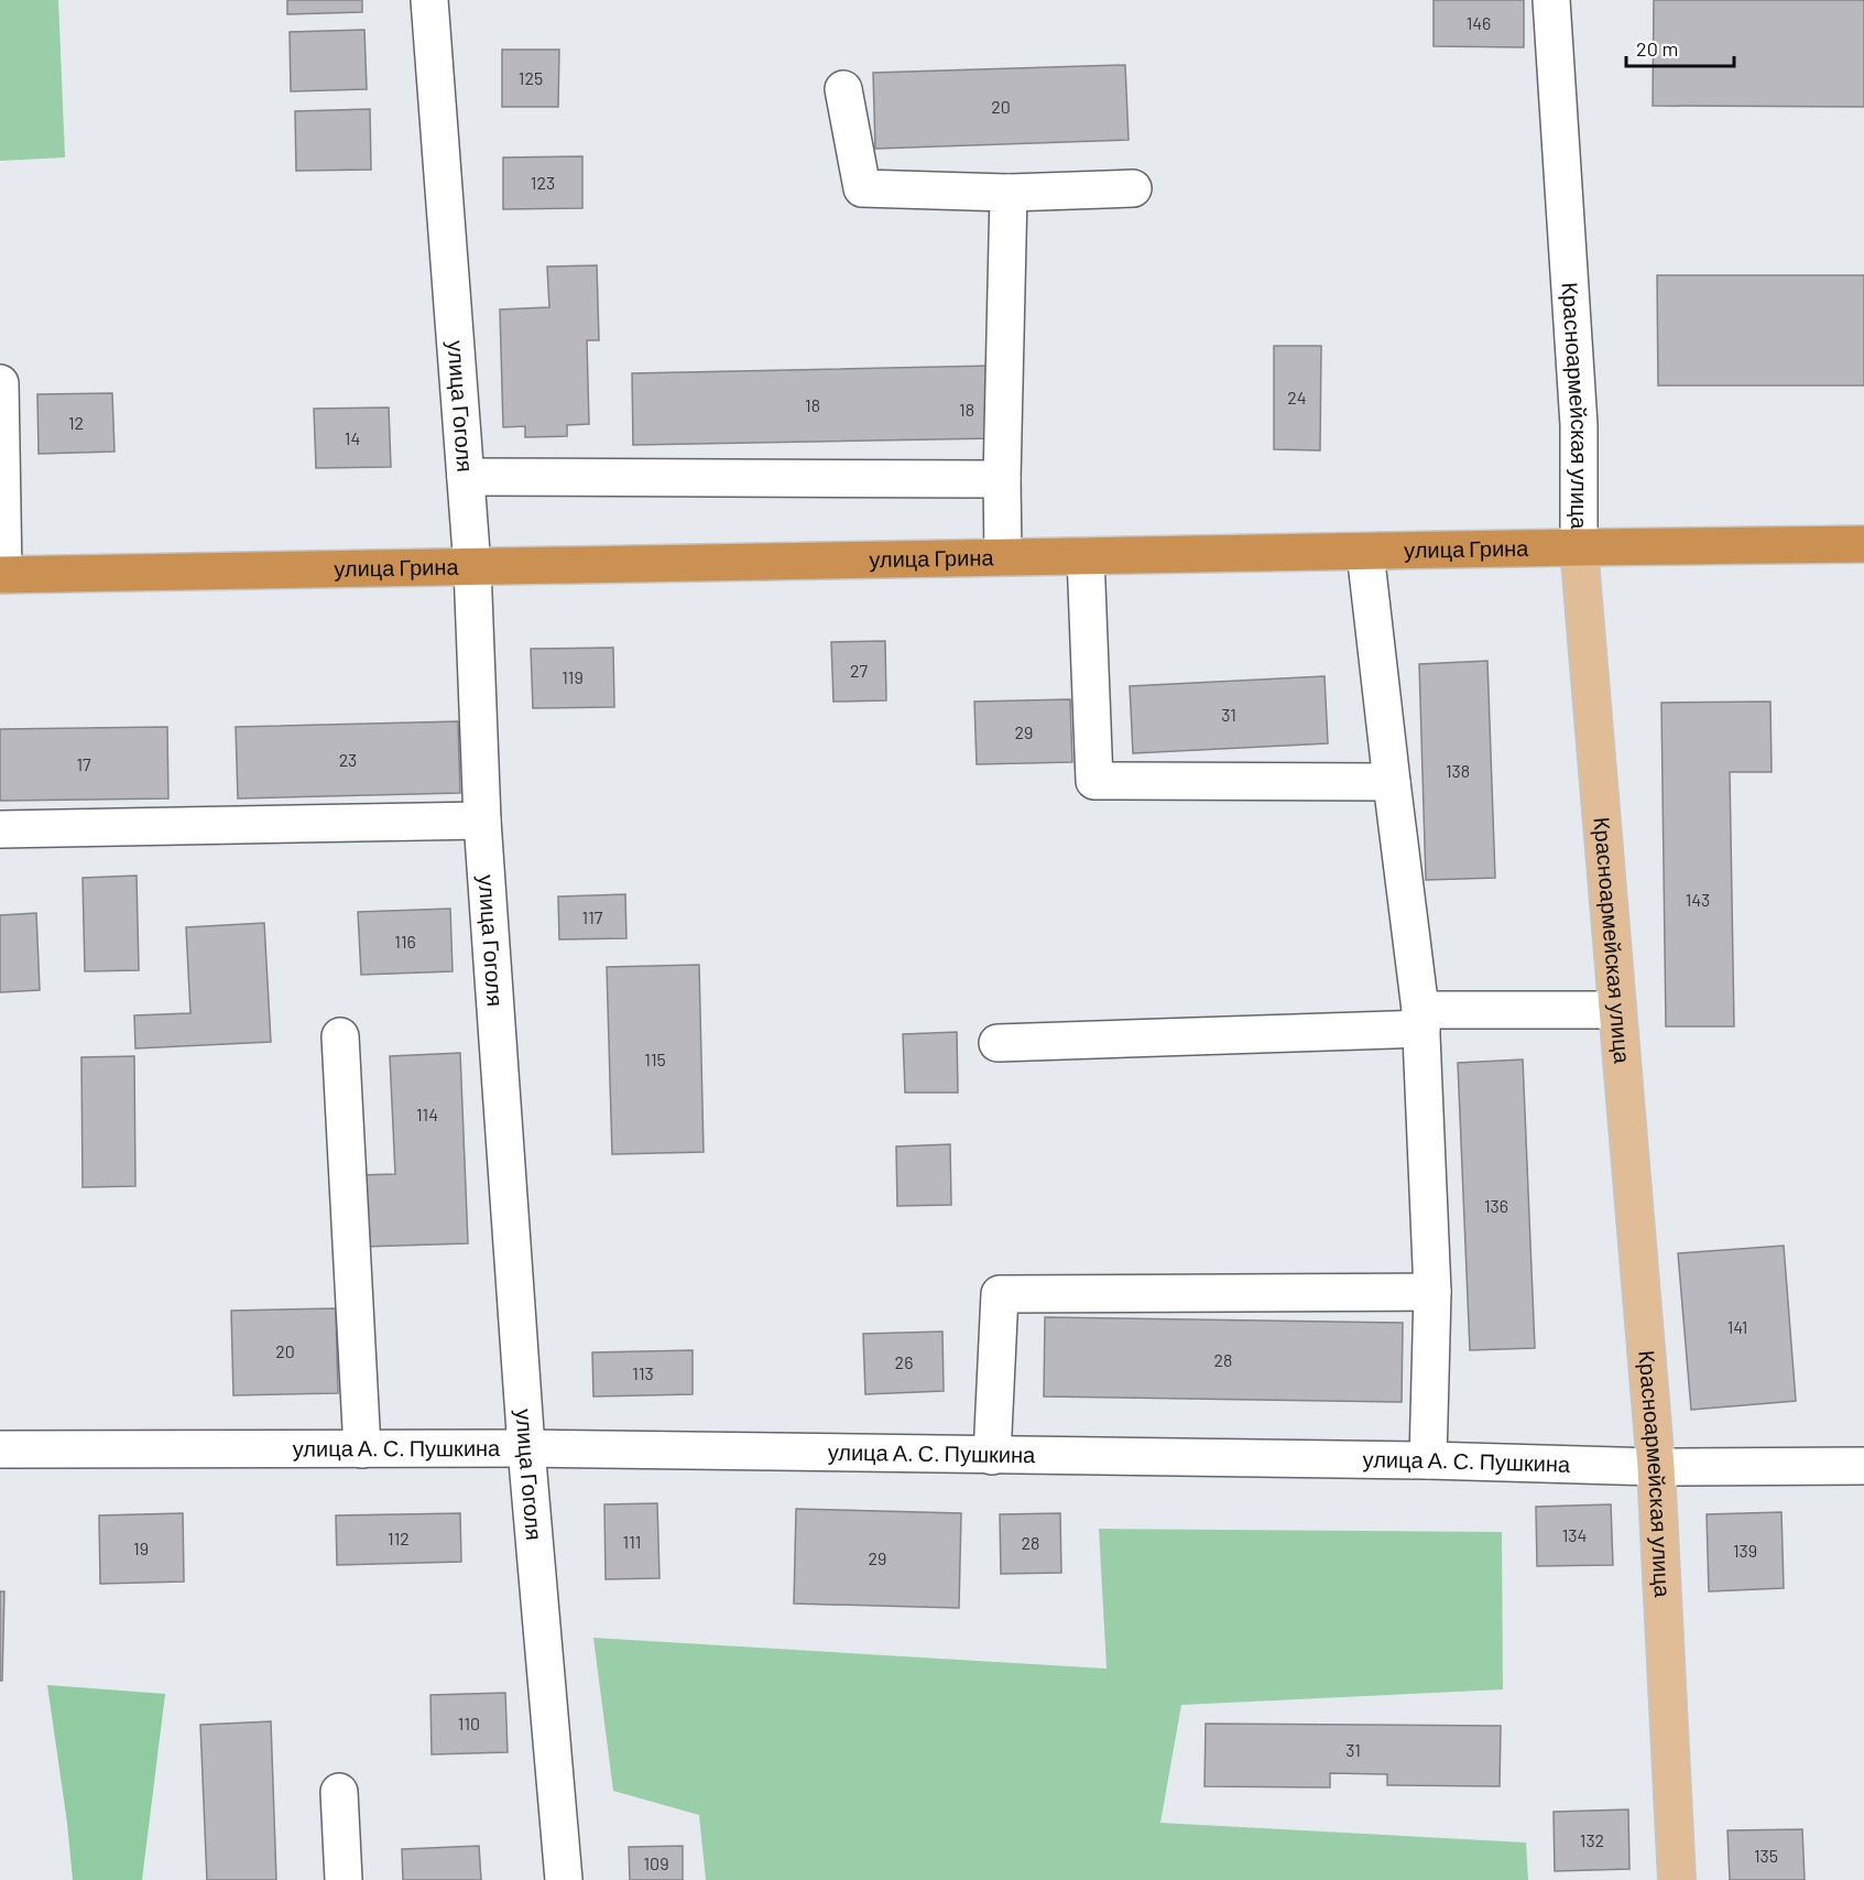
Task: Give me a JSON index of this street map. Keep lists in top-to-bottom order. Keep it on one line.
{"streets":{"highway":["улица Грина"],"main road":["Красноармейская улица"],"street":["улица Гоголя","улица А. С. Пушкина"]},"crossings":[["улица Гоголя","улица Грина"],["улица Гоголя","улица А. С. Пушкина"],["Красноармейская улица","улица Грина"],["Красноармейская улица","улица А. С. Пушкина"]],"house_numbers":["146","125","20","123","24","18","18","12","14","27","119","31","29","23","17","138","143","117","116","115","114","136","141","20","28","26","113","134","112","111","28","19","139","29","110","31","132","135","109"],"scale_bar":"20 m"}
